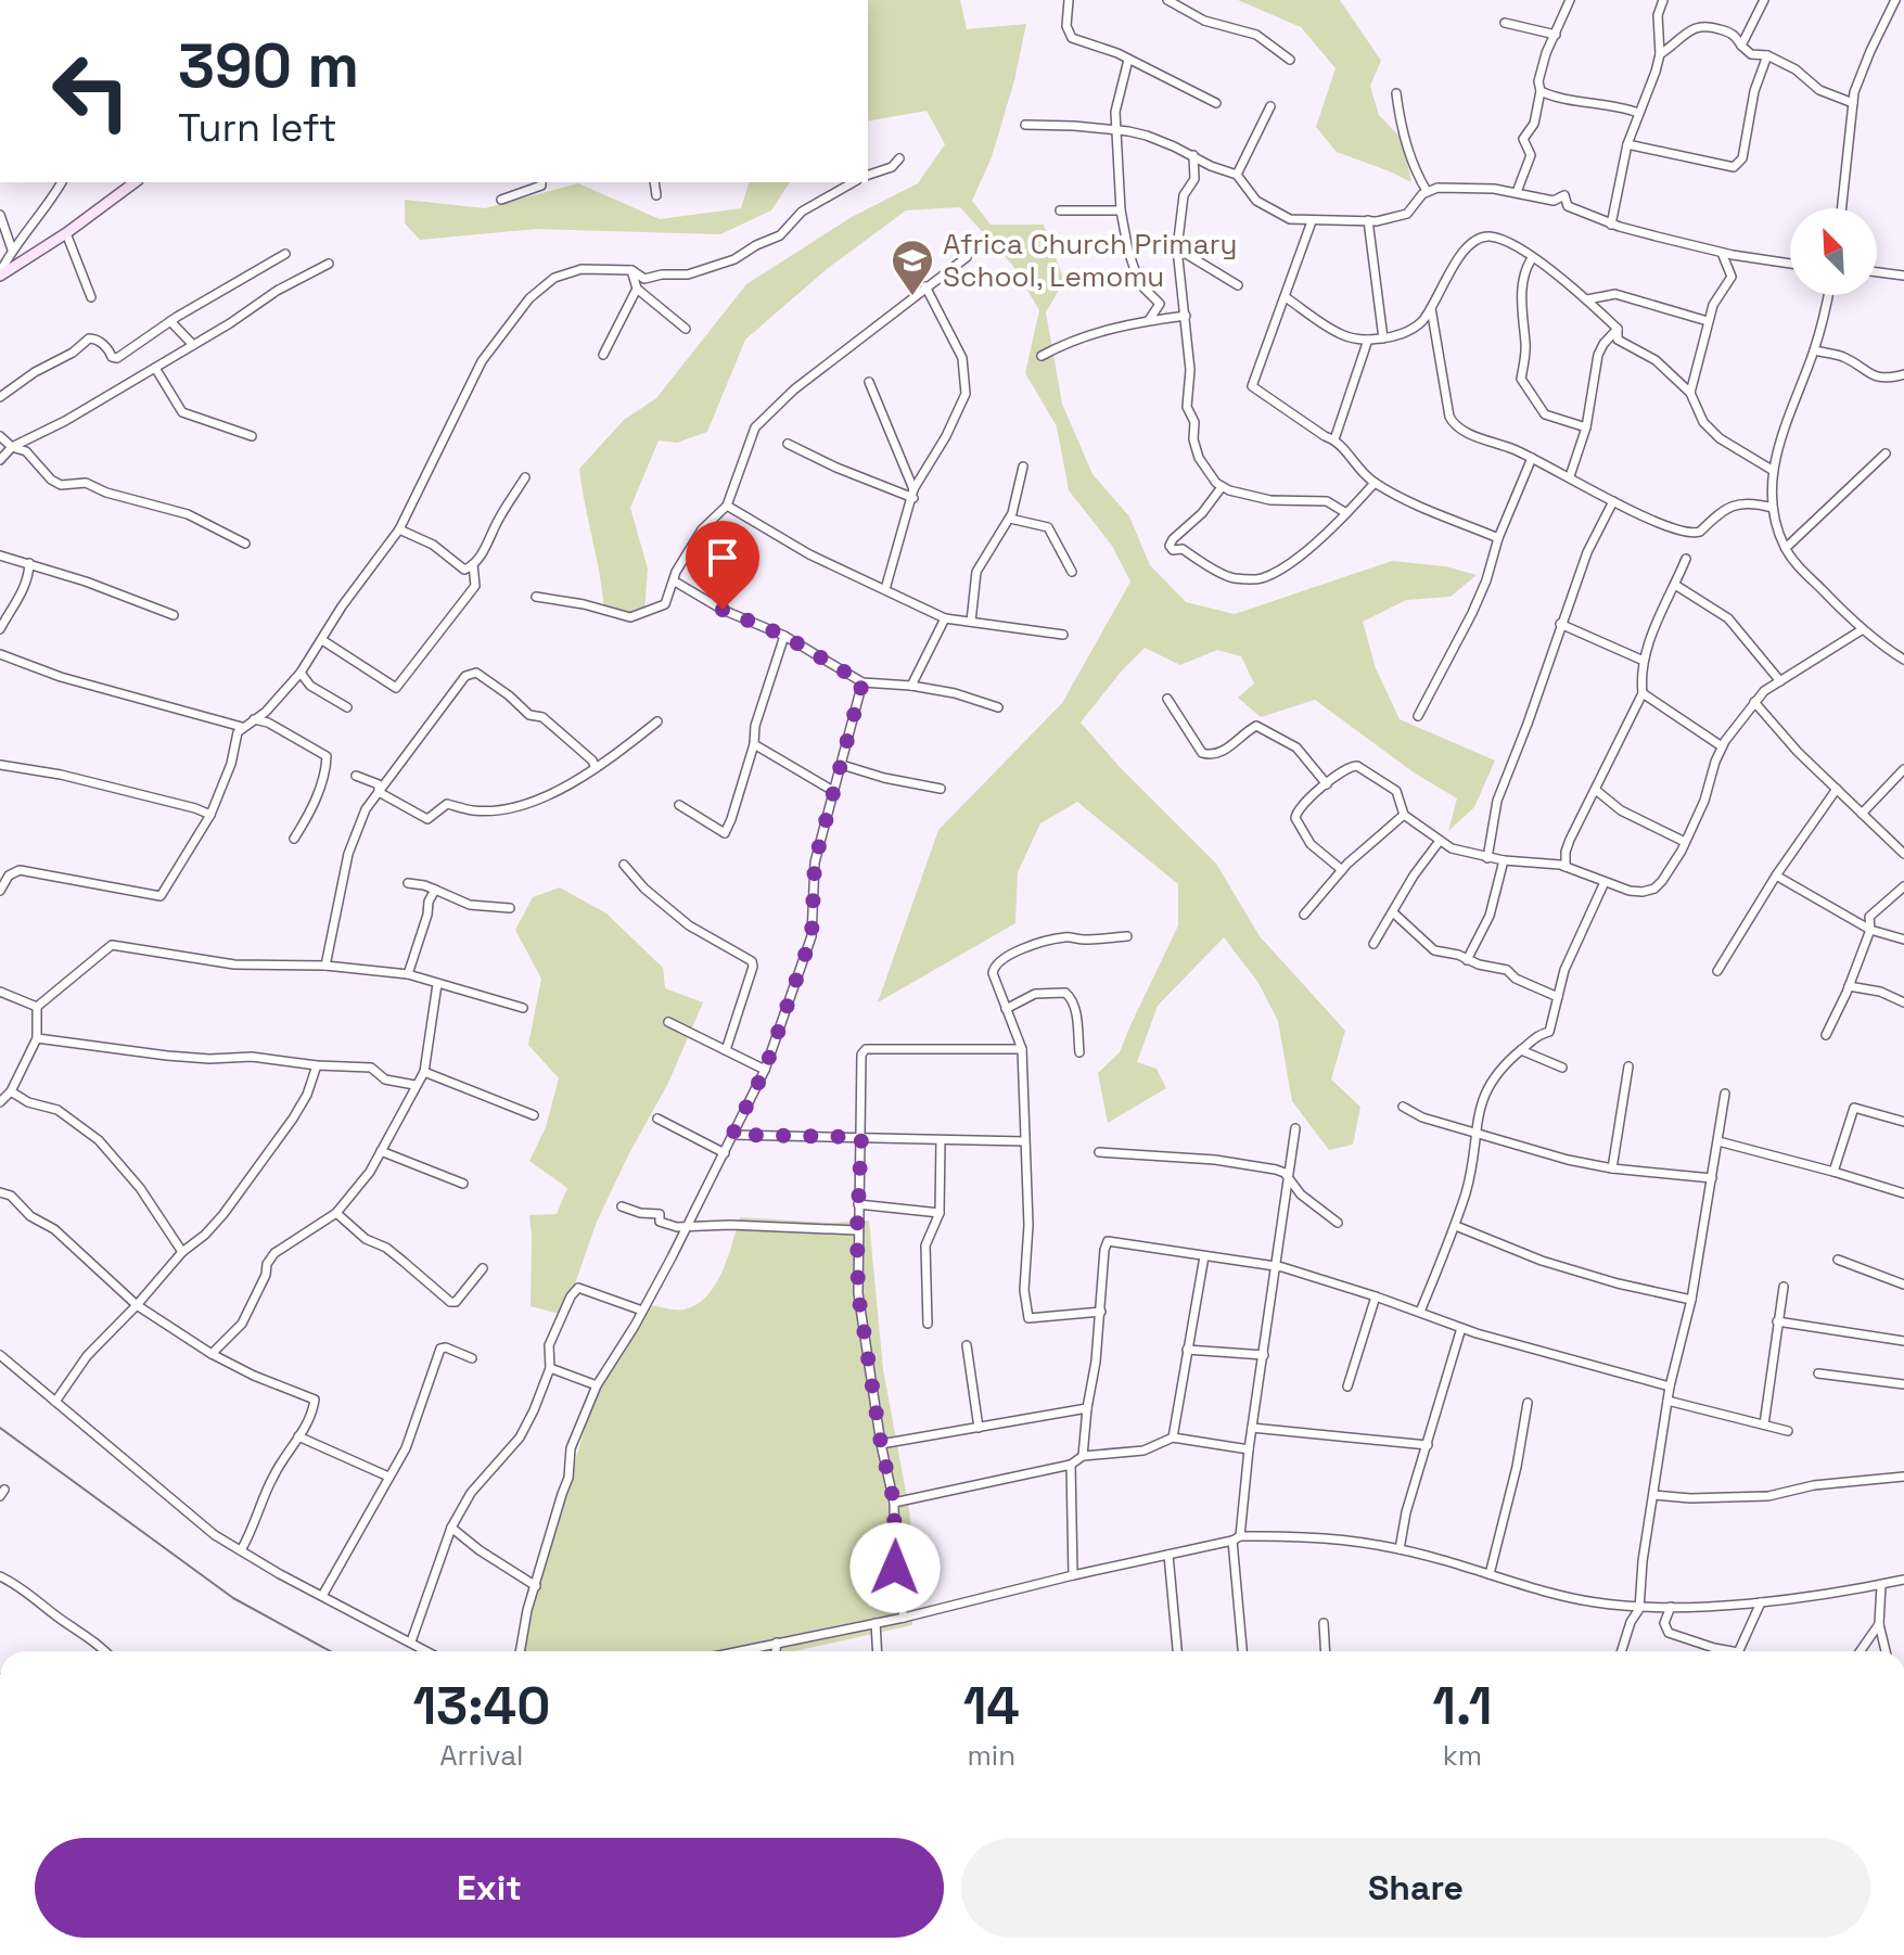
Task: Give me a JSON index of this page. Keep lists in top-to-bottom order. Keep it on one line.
{"places":{"school or university":["Africa Church Primary School, Lemomu"]},"north":"top left","page":{"turn":["390 m","Turn left"],"eta":["13:40","Arrival","14","min","1.1","km"],"buttons":["Exit","Share"]}}
